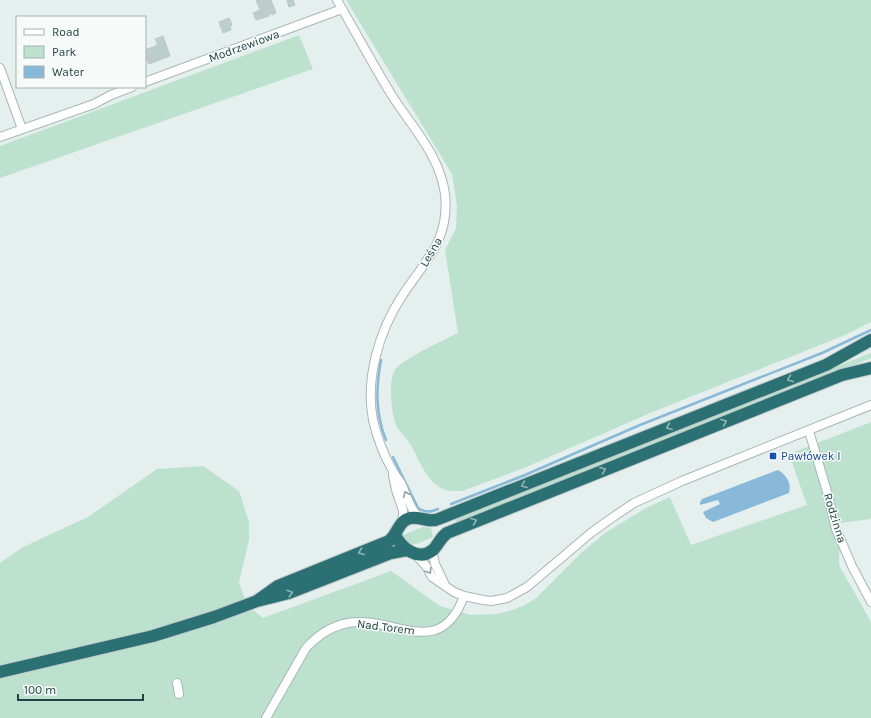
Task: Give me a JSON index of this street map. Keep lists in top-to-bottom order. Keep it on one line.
{"streets":{"street":["Modrzewiowa","Leśna","Rodzinna","Nad Torem"]},"crossings":[["Modrzewiowa","Leśna"]],"places":{"transit":["Pawłówek I"]},"legend":["Road","Park","Water"],"scale_bar":"100 m"}
